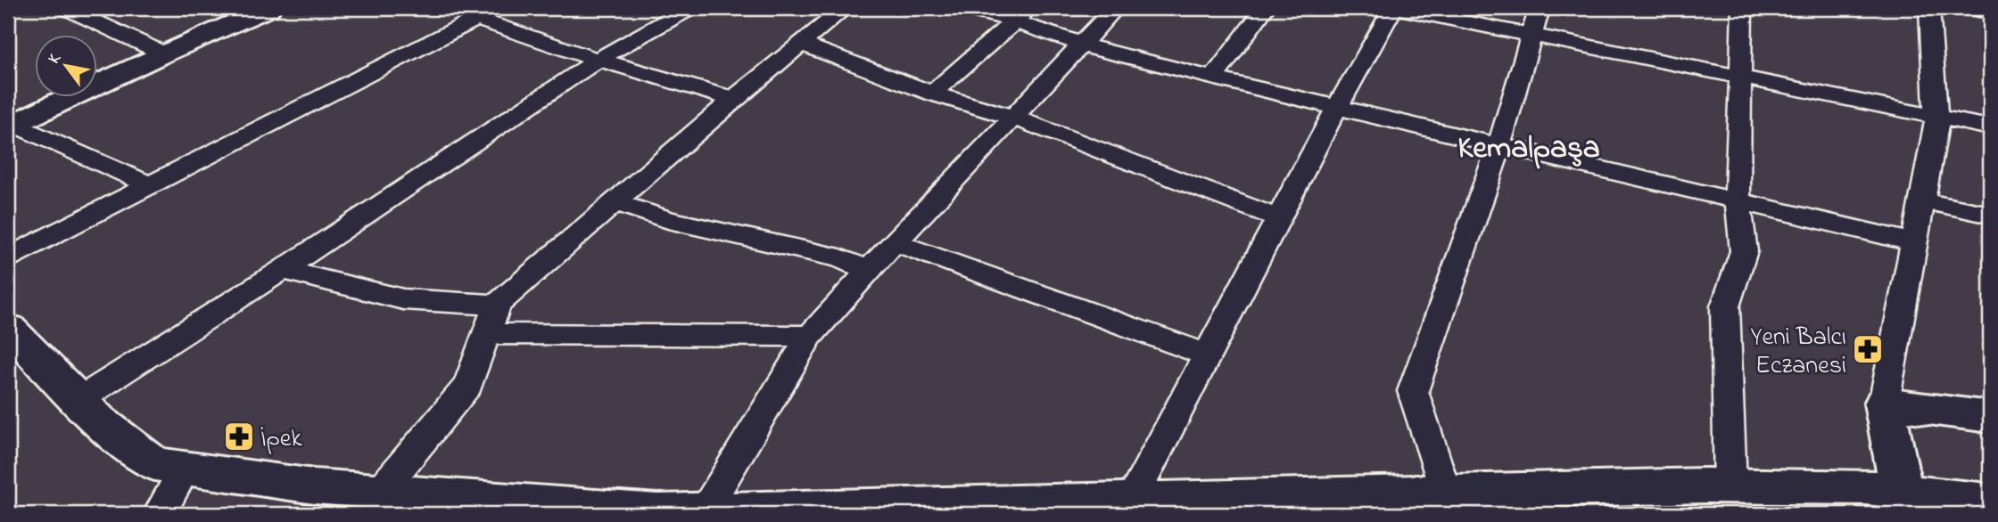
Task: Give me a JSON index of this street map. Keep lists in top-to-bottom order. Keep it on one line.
{"districts":["Kemalpaşa"],"places":{"pharmacy":["Yeni Balcı Eczanesi","İpek"]},"north":"top left"}
